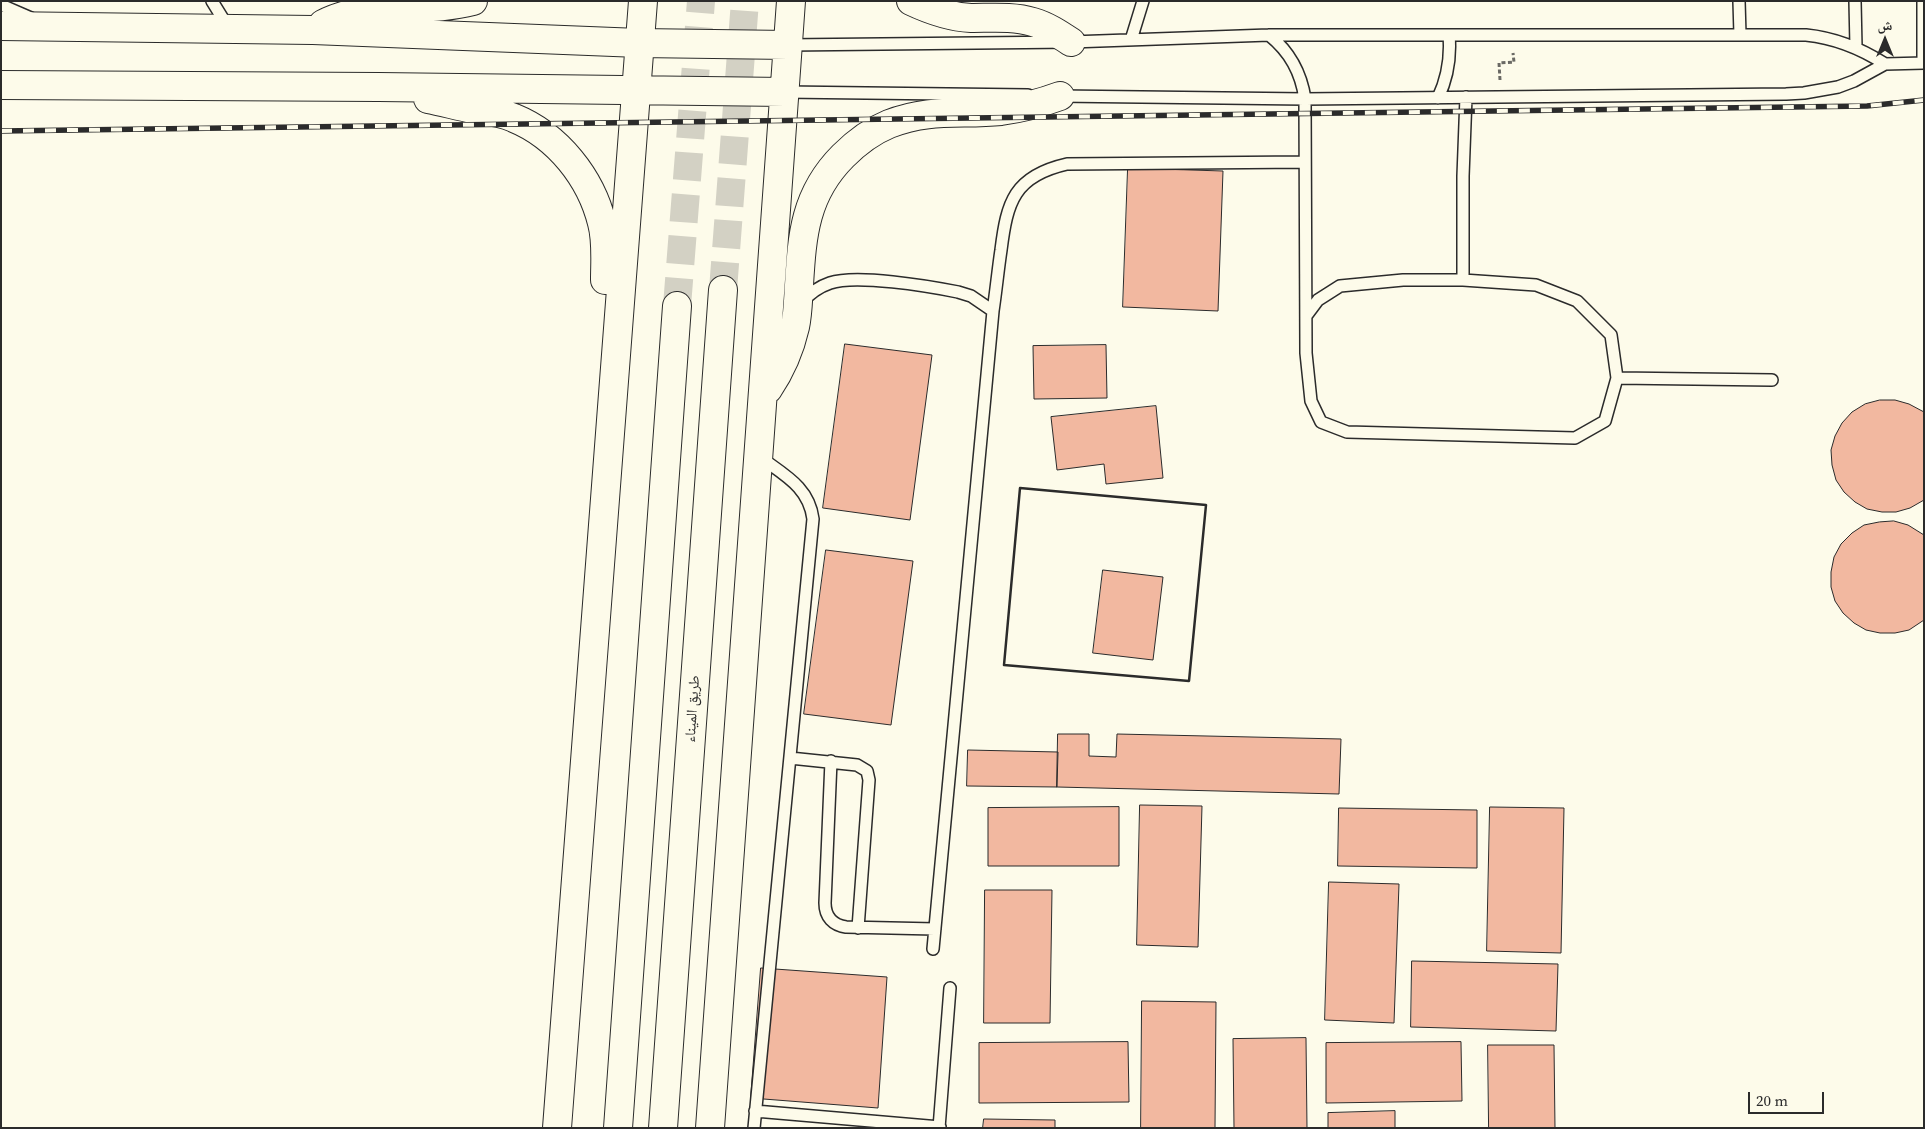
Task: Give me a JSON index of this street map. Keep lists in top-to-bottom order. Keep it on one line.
{"streets":{"highway":["طريق الميناء"]},"scale_bar":"20 m","north":"top"}
